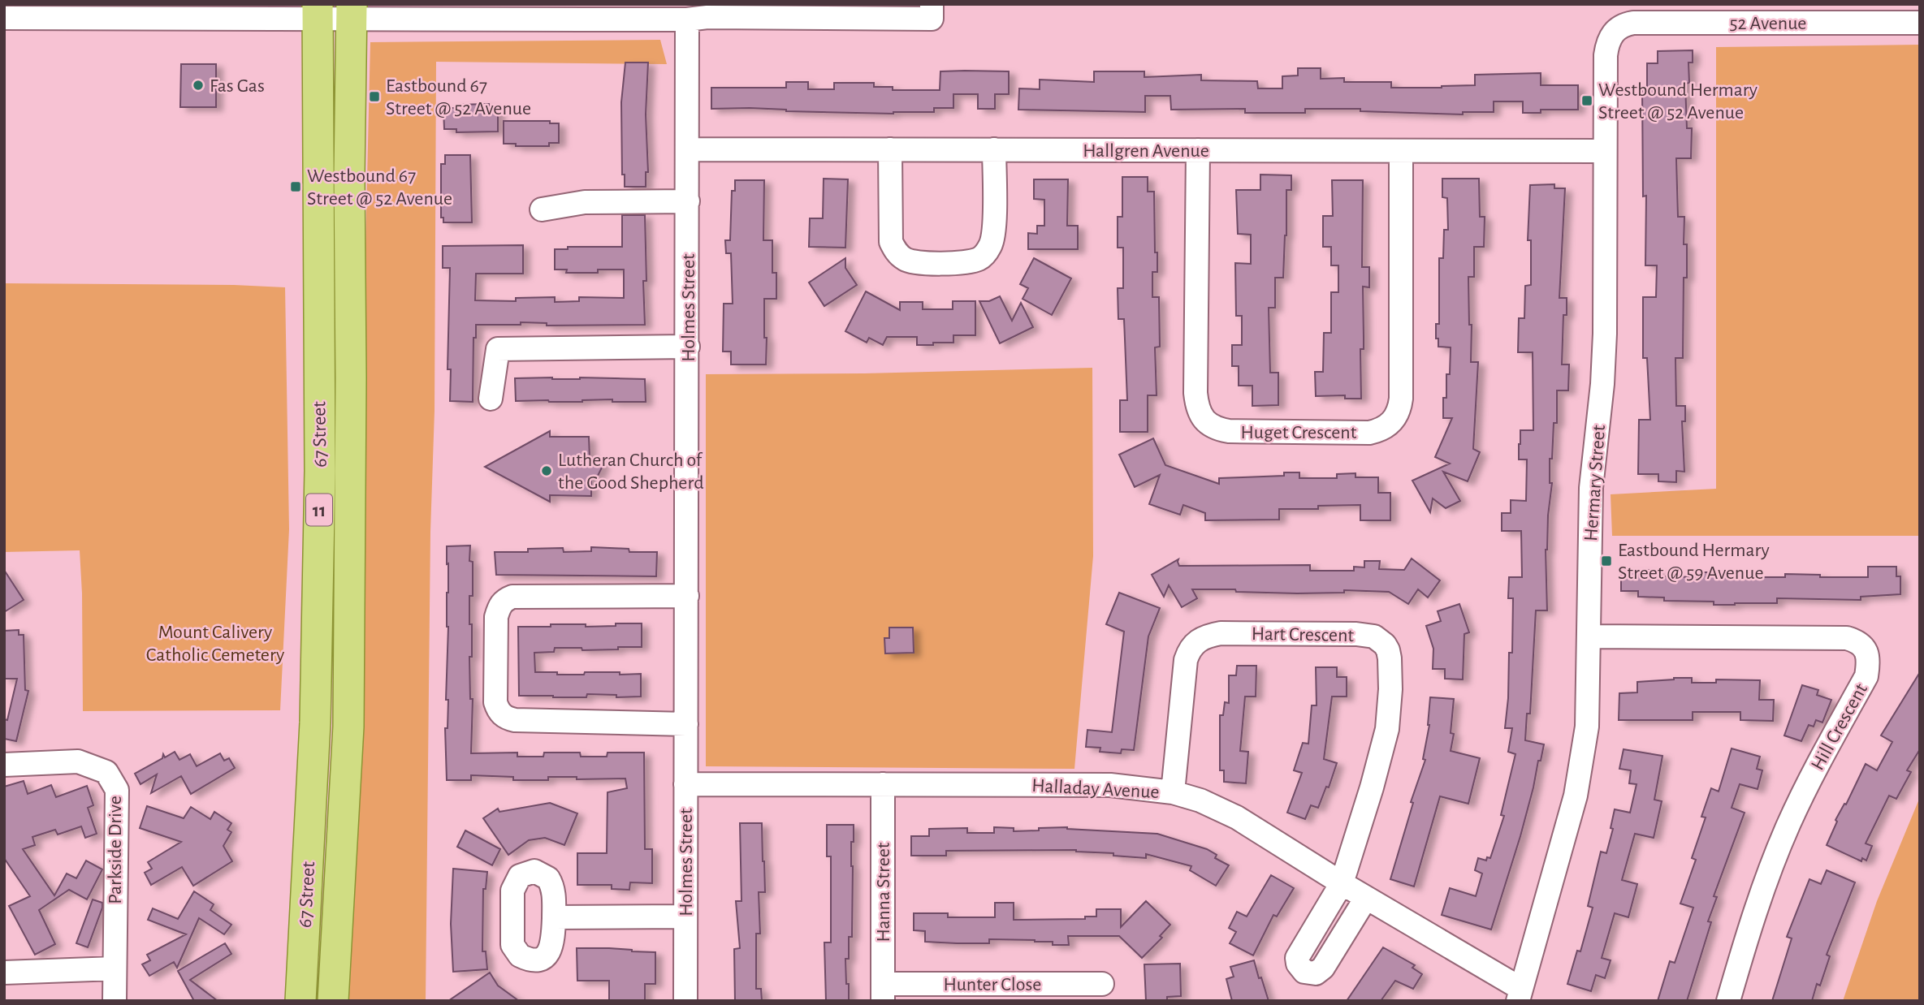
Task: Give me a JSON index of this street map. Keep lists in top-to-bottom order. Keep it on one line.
{"streets":{"main road":["67 Street","11"],"street":["52 Avenue","Hallgren Avenue","Holmes Street","Huget Crescent","Hermary Street","Hart Crescent","Hill Crescent","Halladay Avenue","Parkside Drive","Hanna Street","Hunter Close"]},"crossings":[["52 Avenue","Hermary Street"],["Hallgren Avenue","Holmes Street"],["Hallgren Avenue","Huget Crescent"],["Hallgren Avenue","Hermary Street"],["Holmes Street","Halladay Avenue"],["Hermary Street","Hill Crescent"],["Hermary Street","Halladay Avenue"],["Hart Crescent","Halladay Avenue"],["Halladay Avenue","Hanna Street"],["Hanna Street","Hunter Close"]],"parks":["Mount Calivery Catholic Cemetery"],"places":{"other":["Fas Gas","Lutheran Church of the Good Shepherd"],"transit":["Eastbound 67 Street @ 52 Avenue","Westbound Hermary Street @ 52 Avenue","Westbound 67 Street @ 52 Avenue","Eastbound Hermary Street @ 59 Avenue"]}}
